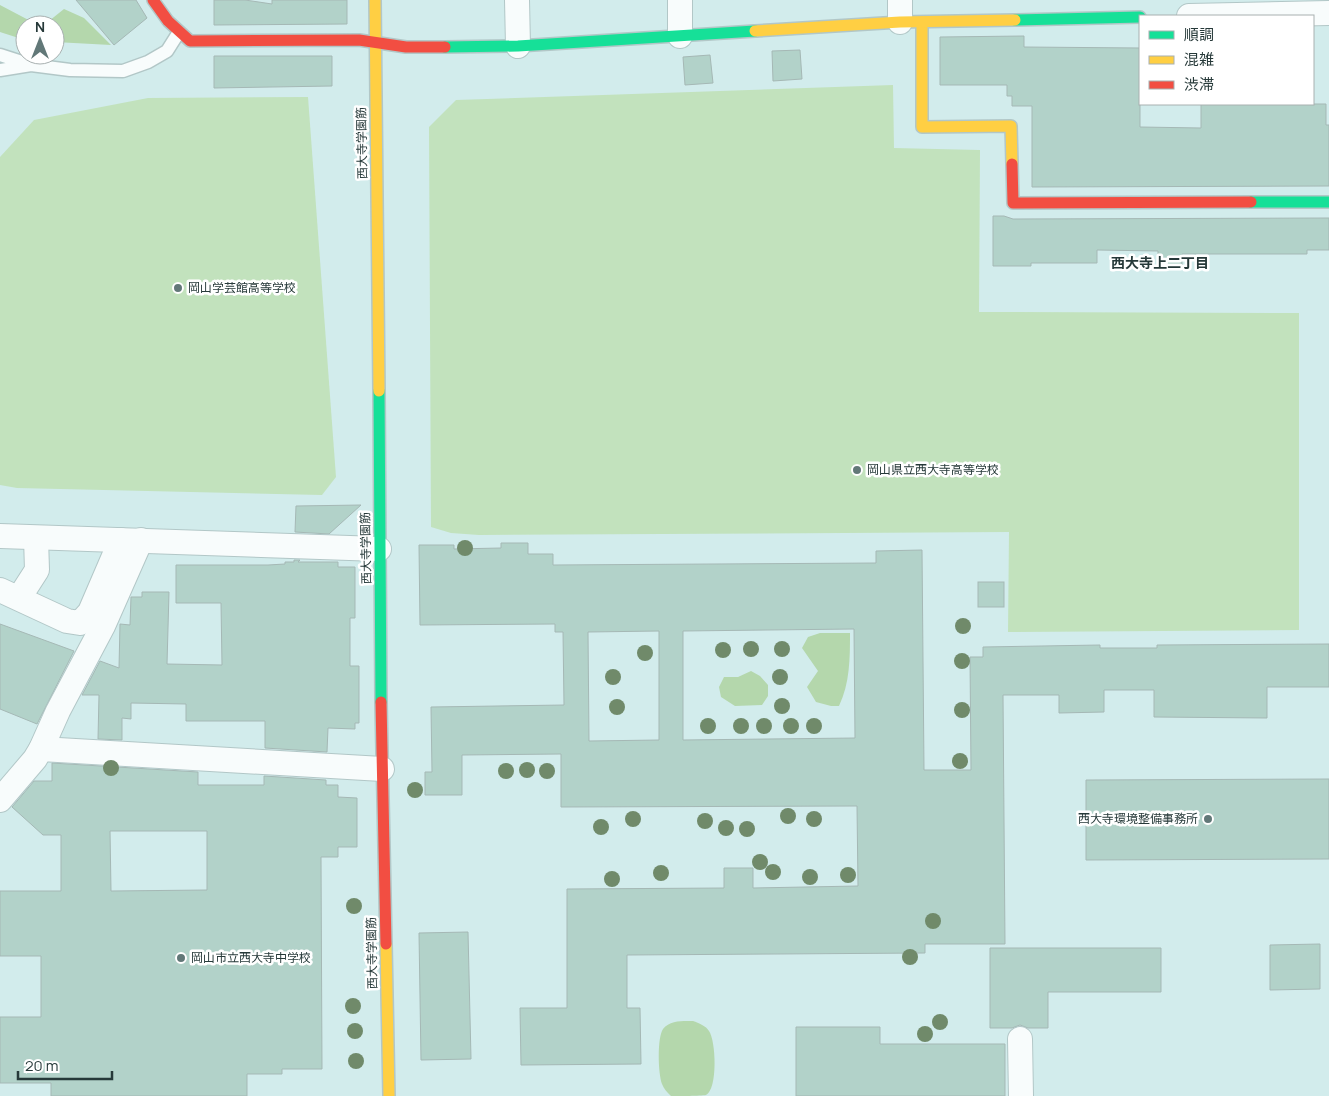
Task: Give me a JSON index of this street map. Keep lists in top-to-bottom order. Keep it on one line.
{"streets":{"street":["西大寺学園筋"]},"districts":["西大寺上二丁目"],"places":["岡山学芸館高等学校","岡山県立西大寺高等学校","西大寺環境整備事務所","岡山市立西大寺中学校"],"legend":["順調","混雑","渋滞"],"scale_bar":"20 m","north":"top"}
